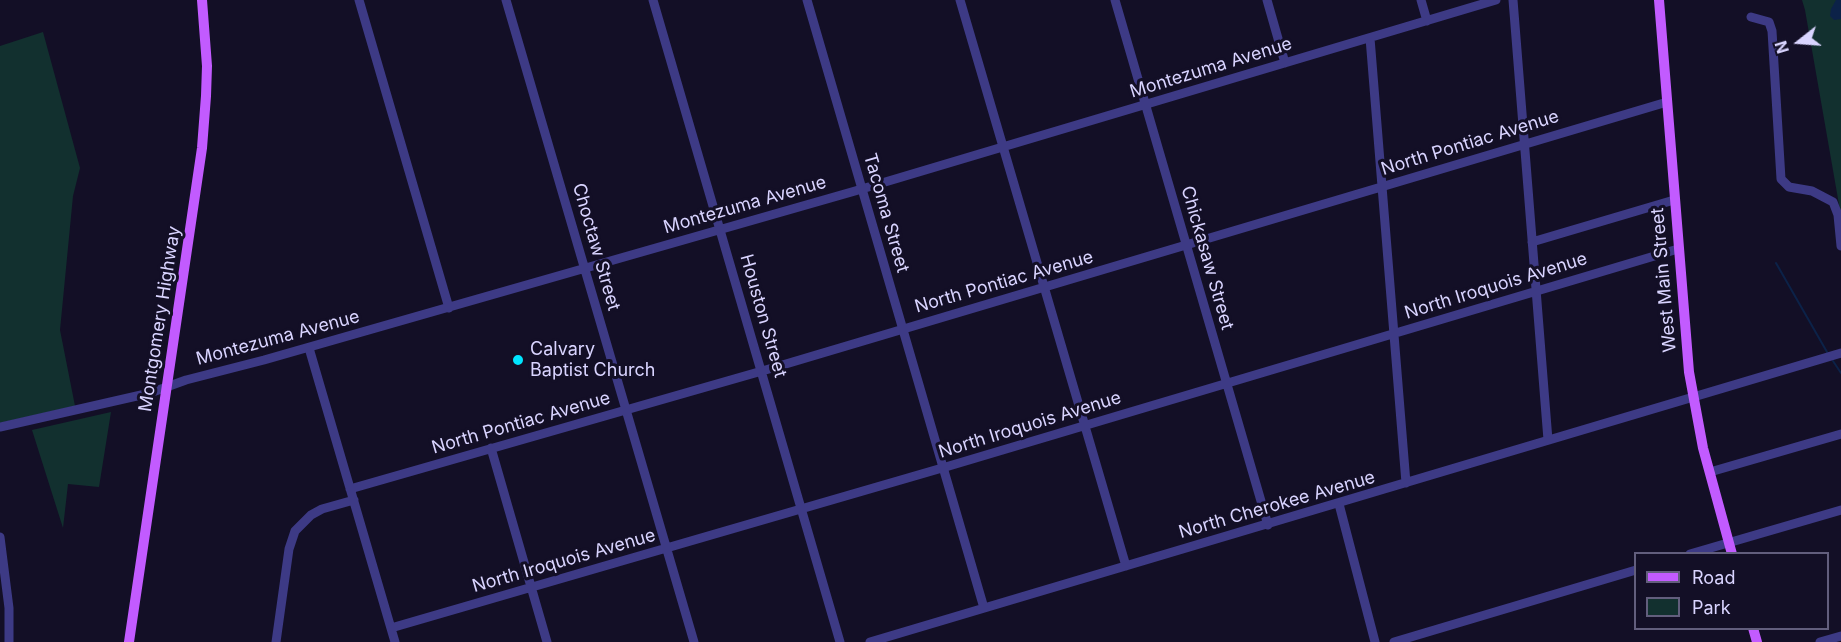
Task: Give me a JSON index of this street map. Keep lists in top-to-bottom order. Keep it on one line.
{"streets":{"main road":["West Main Street","Montgomery Highway"],"street":["Montezuma Avenue","North Pontiac Avenue","Tacoma Street","Choctaw Street","Chickasaw Street","North Iroquois Avenue","Houston Street","North Cherokee Avenue"]},"crossings":[["Montezuma Avenue","Tacoma Street"],["Montezuma Avenue","Choctaw Street"],["Montezuma Avenue","Chickasaw Street"],["Montezuma Avenue","Houston Street"],["Montezuma Avenue","Montgomery Highway"],["North Pontiac Avenue","Tacoma Street"],["North Pontiac Avenue","Choctaw Street"],["North Pontiac Avenue","Chickasaw Street"],["North Pontiac Avenue","West Main Street"],["North Pontiac Avenue","Houston Street"],["Tacoma Street","North Iroquois Avenue"],["Tacoma Street","North Cherokee Avenue"],["Choctaw Street","North Iroquois Avenue"],["Chickasaw Street","North Iroquois Avenue"],["Chickasaw Street","North Cherokee Avenue"],["West Main Street","North Iroquois Avenue"],["West Main Street","North Cherokee Avenue"],["North Iroquois Avenue","Houston Street"]],"places":["Calvary Baptist Church"],"legend":["Road","Park"],"north":"left"}
